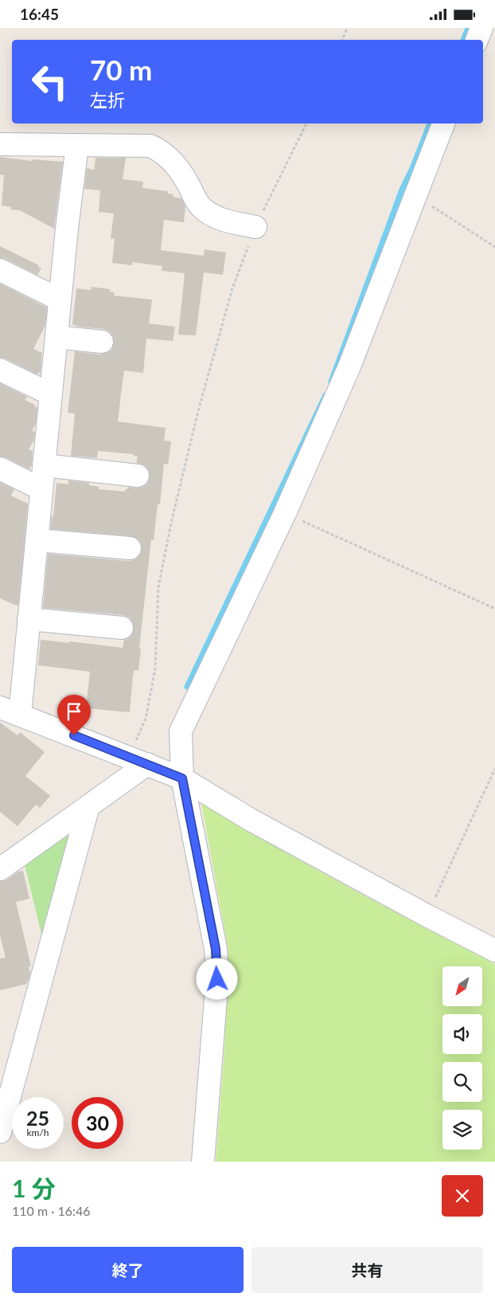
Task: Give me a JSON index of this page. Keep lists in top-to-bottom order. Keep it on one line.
{"north":"bottom left","page":{"status":"16:45","turn":["70 m","左折"],"speed":"25 km/h","limit":"30","heading":["1 分","110 m · 16:46"],"buttons":["終了","共有"]}}
